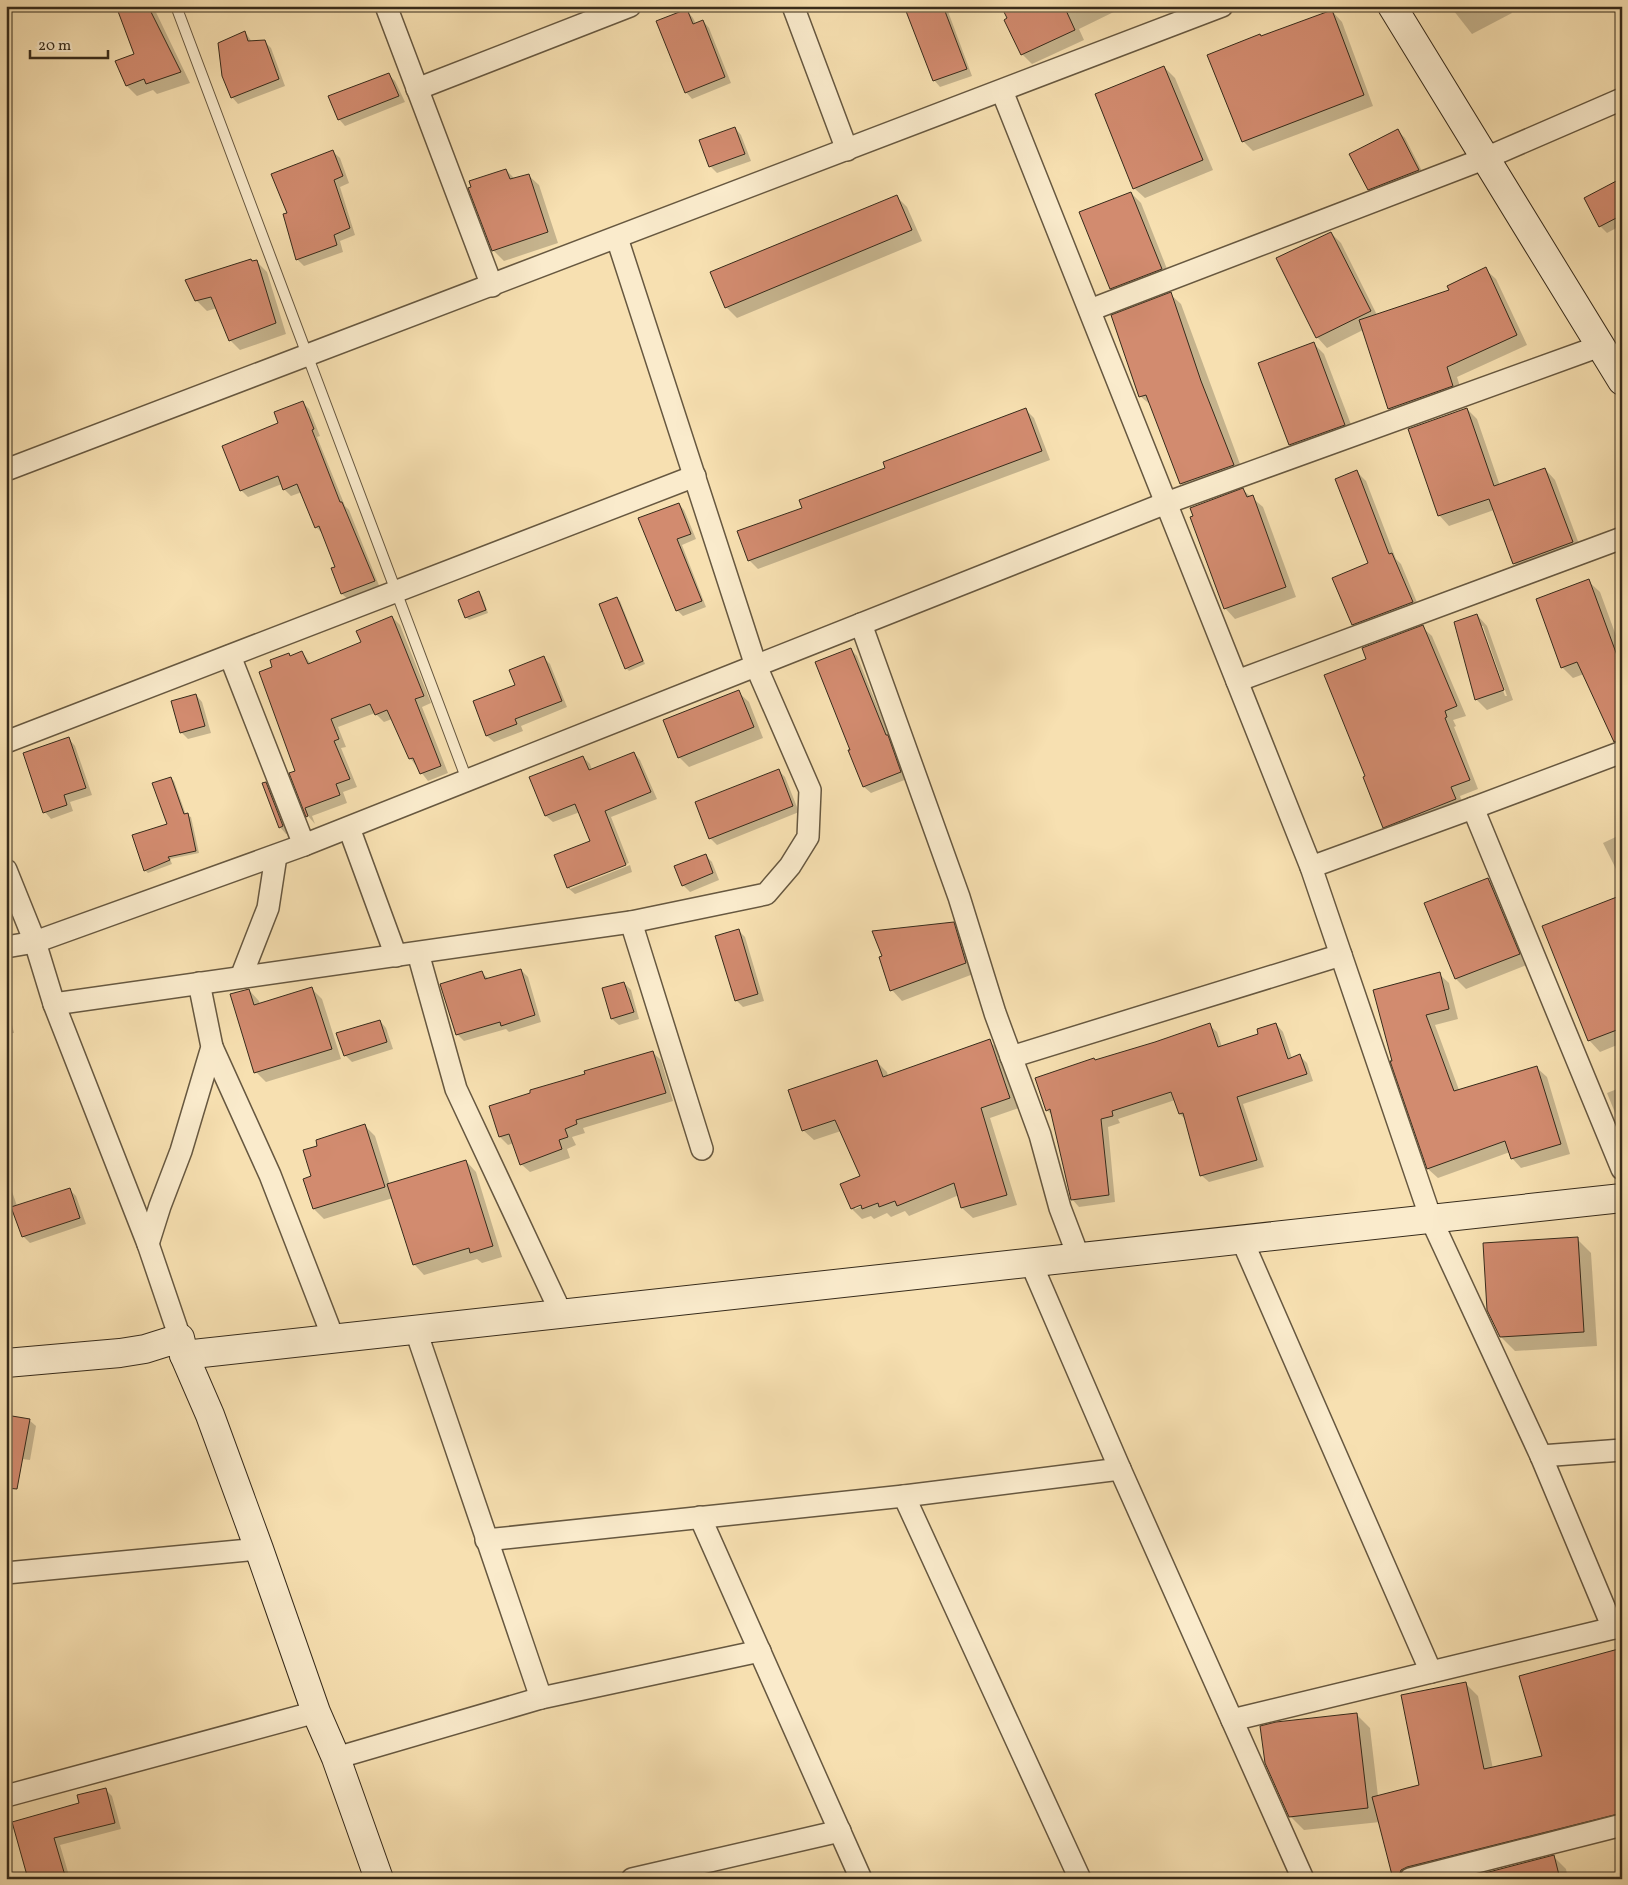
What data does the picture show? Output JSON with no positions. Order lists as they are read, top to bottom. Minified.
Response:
{"scale_bar":"20 m"}
